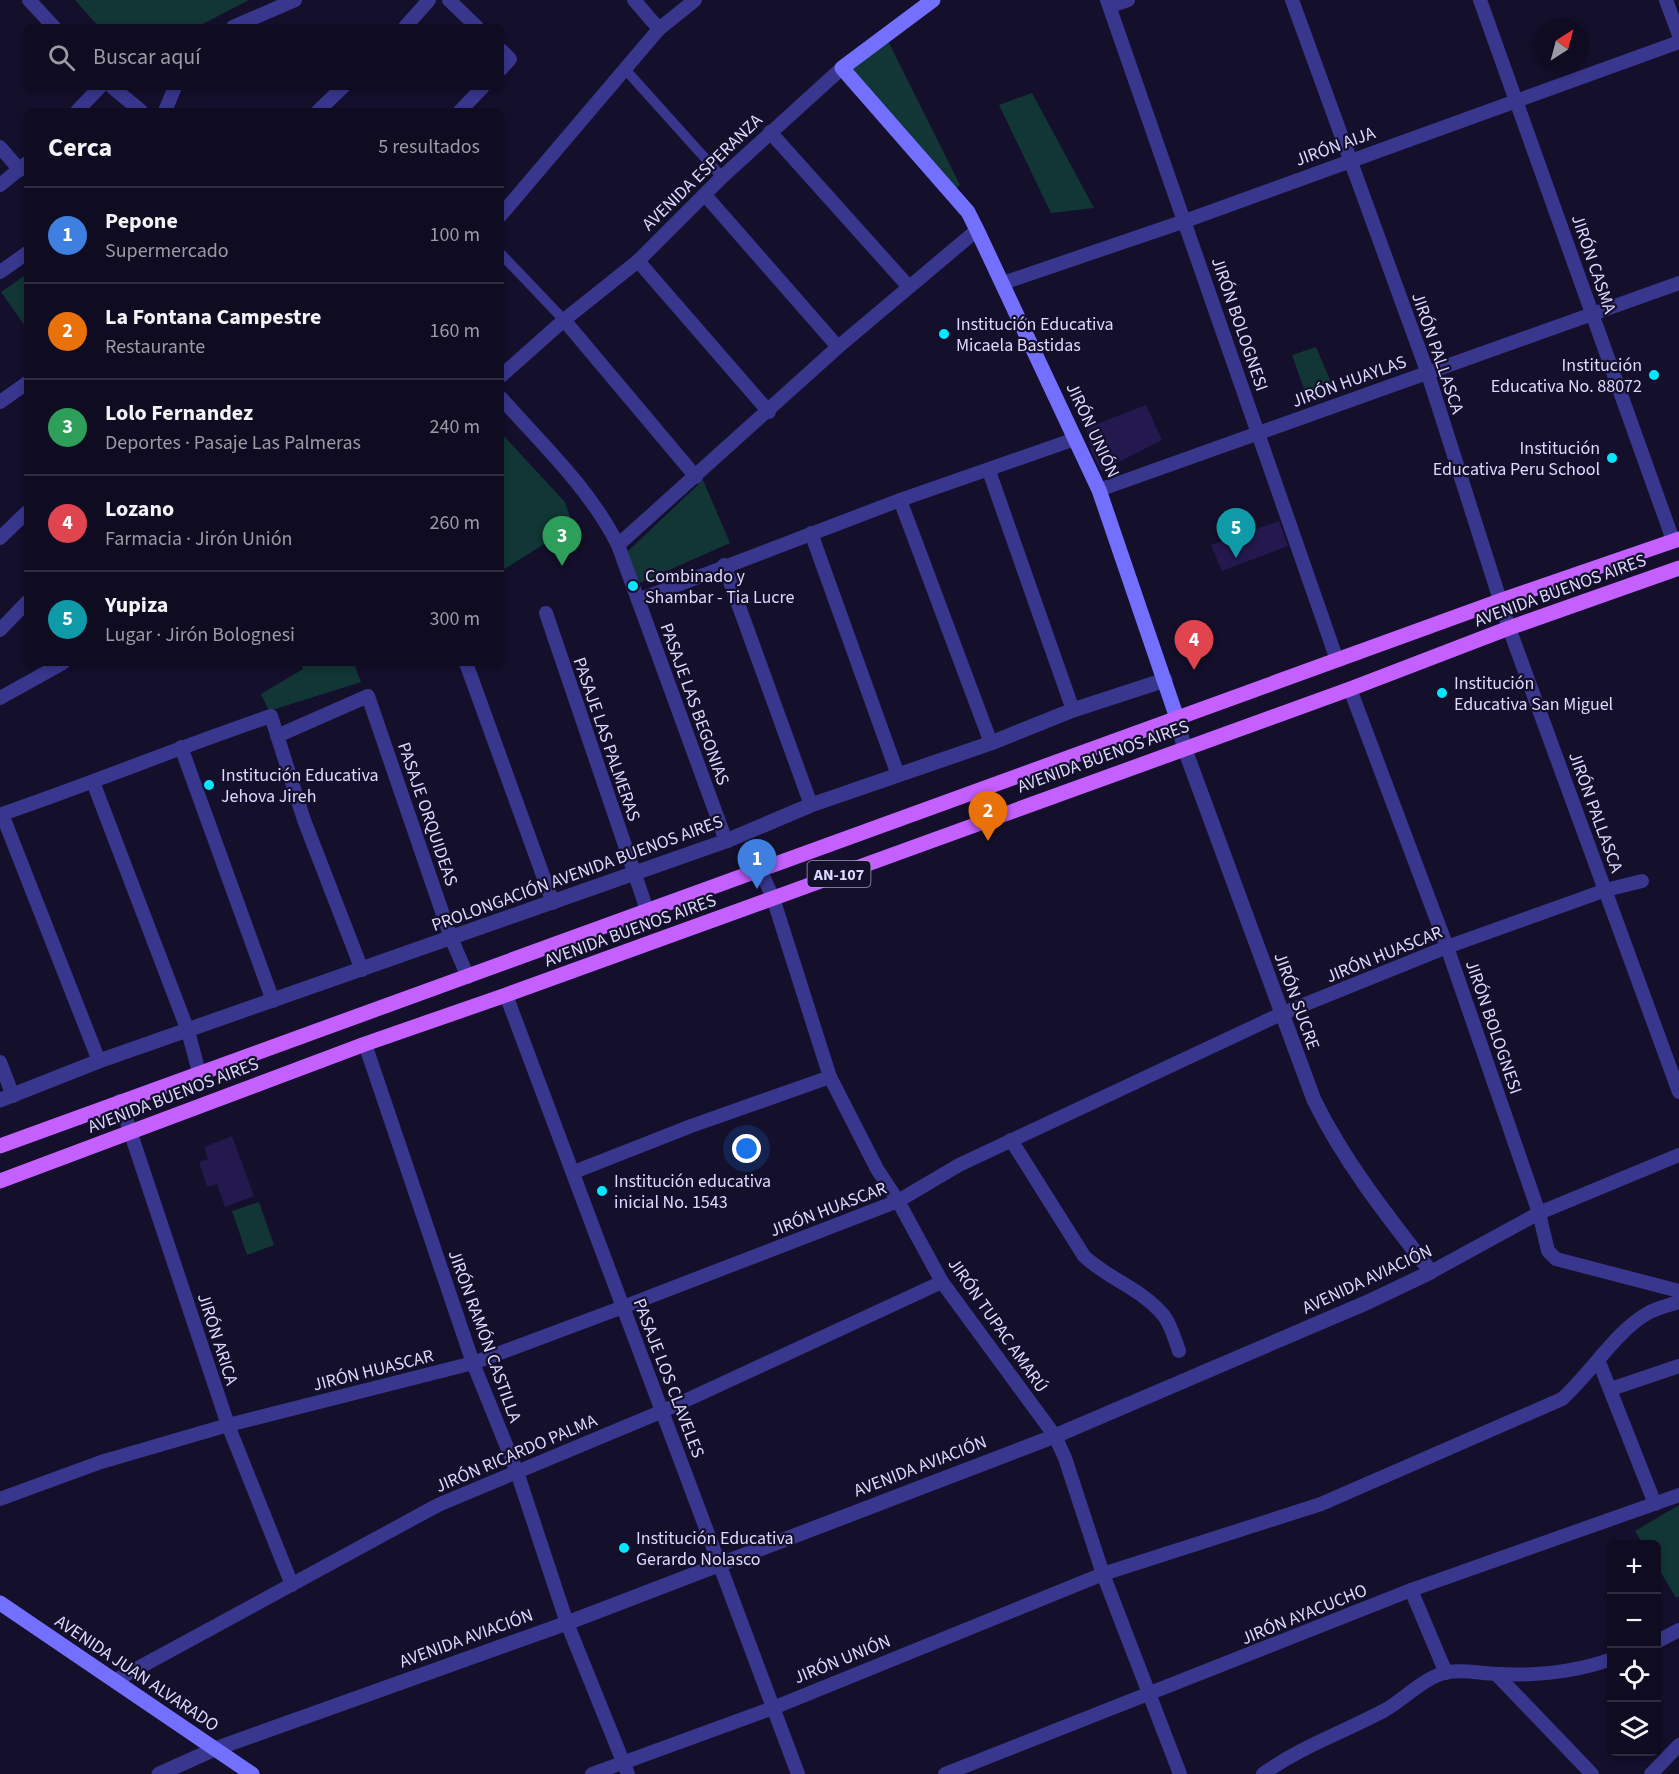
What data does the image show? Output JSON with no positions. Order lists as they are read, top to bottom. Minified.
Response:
{"streets":{"main road":["AVENIDA ESPERANZA","JIRÓN UNIÓN","AVENIDA BUENOS AIRES","AN-107","AVENIDA JUAN ALVARADO"],"street":["JIRÓN AIJA","JIRÓN CASMA","JIRÓN BOLOGNESI","JIRÓN PALLASCA","JIRÓN HUAYLAS","PASAJE LAS BEGONIAS","PASAJE LAS PALMERAS","PASAJE ORQUIDEAS","PROLONGACIÓN AVENIDA BUENOS AIRES","JIRÓN HUASCAR","JIRÓN SUCRE","AVENIDA AVIACIÓN","JIRÓN TUPAC AMARÚ","JIRÓN RAMÓN CASTILLA","JIRÓN ARICA","PASAJE LOS CLAVELES","JIRÓN RICARDO PALMA","JIRÓN AYACUCHO"]},"crossings":[["JIRÓN AIJA","JIRÓN CASMA"],["JIRÓN AIJA","JIRÓN BOLOGNESI"],["JIRÓN AIJA","JIRÓN PALLASCA"],["JIRÓN AIJA","JIRÓN UNIÓN"],["AVENIDA ESPERANZA","JIRÓN UNIÓN"],["JIRÓN CASMA","JIRÓN HUAYLAS"],["JIRÓN CASMA","AVENIDA BUENOS AIRES"],["JIRÓN BOLOGNESI","JIRÓN HUAYLAS"],["JIRÓN BOLOGNESI","AVENIDA BUENOS AIRES"],["JIRÓN BOLOGNESI","JIRÓN HUASCAR"],["JIRÓN BOLOGNESI","AVENIDA AVIACIÓN"],["JIRÓN PALLASCA","JIRÓN HUAYLAS"],["JIRÓN PALLASCA","AVENIDA BUENOS AIRES"],["JIRÓN PALLASCA","JIRÓN HUASCAR"],["JIRÓN HUAYLAS","JIRÓN UNIÓN"],["JIRÓN UNIÓN","AVENIDA BUENOS AIRES"],["JIRÓN UNIÓN","PROLONGACIÓN AVENIDA BUENOS AIRES"],["JIRÓN UNIÓN","JIRÓN SUCRE"],["JIRÓN UNIÓN","JIRÓN TUPAC AMARÚ"],["JIRÓN UNIÓN","JIRÓN RAMÓN CASTILLA"],["JIRÓN UNIÓN","PASAJE LOS CLAVELES"],["AVENIDA BUENOS AIRES","PASAJE LAS PALMERAS"],["AVENIDA BUENOS AIRES","PASAJE ORQUIDEAS"],["AVENIDA BUENOS AIRES","JIRÓN SUCRE"],["AVENIDA BUENOS AIRES","JIRÓN TUPAC AMARÚ"],["AVENIDA BUENOS AIRES","JIRÓN RAMÓN CASTILLA"],["AVENIDA BUENOS AIRES","JIRÓN ARICA"],["AVENIDA BUENOS AIRES","PASAJE LOS CLAVELES"],["PASAJE LAS BEGONIAS","PROLONGACIÓN AVENIDA BUENOS AIRES"],["PASAJE LAS PALMERAS","PROLONGACIÓN AVENIDA BUENOS AIRES"],["PASAJE ORQUIDEAS","PROLONGACIÓN AVENIDA BUENOS AIRES"],["JIRÓN HUASCAR","JIRÓN SUCRE"],["JIRÓN HUASCAR","JIRÓN TUPAC AMARÚ"],["JIRÓN HUASCAR","JIRÓN RAMÓN CASTILLA"],["JIRÓN HUASCAR","JIRÓN ARICA"],["JIRÓN HUASCAR","PASAJE LOS CLAVELES"],["JIRÓN SUCRE","AVENIDA AVIACIÓN"],["AVENIDA AVIACIÓN","JIRÓN TUPAC AMARÚ"],["AVENIDA AVIACIÓN","JIRÓN RAMÓN CASTILLA"],["AVENIDA AVIACIÓN","PASAJE LOS CLAVELES"],["AVENIDA AVIACIÓN","AVENIDA JUAN ALVARADO"],["JIRÓN TUPAC AMARÚ","JIRÓN RICARDO PALMA"],["JIRÓN TUPAC AMARÚ","JIRÓN AYACUCHO"],["JIRÓN RAMÓN CASTILLA","JIRÓN RICARDO PALMA"],["JIRÓN ARICA","JIRÓN RICARDO PALMA"],["PASAJE LOS CLAVELES","JIRÓN RICARDO PALMA"],["JIRÓN RICARDO PALMA","AVENIDA JUAN ALVARADO"]],"places":["Institución Educativa Micaela Bastidas","Institución Educativa No. 88072","Institución Educativa Peru School","Combinado y Shambar - Tia Lucre","Institución Educativa San Miguel","Institución Educativa Jehova Jireh","Institución educativa inicial No. 1543","Institución Educativa Gerardo Nolasco"],"north":"top right","page":{"search":"Buscar aquí","heading":["Cerca","5 resultados"],"list":[{"mark":"1","name":"Pepone","note":"Supermercado","value":"100 m"},{"mark":"2","name":"La Fontana Campestre","note":"Restaurante","value":"160 m"},{"mark":"3","name":"Lolo Fernandez","note":"Deportes · Pasaje Las Palmeras","value":"240 m"},{"mark":"4","name":"Lozano","note":"Farmacia · Jirón Unión","value":"260 m"},{"mark":"5","name":"Yupiza","note":"Lugar · Jirón Bolognesi","value":"300 m"}],"pins":["5","3","4","2","1"],"map_buttons":["+","−"]}}
